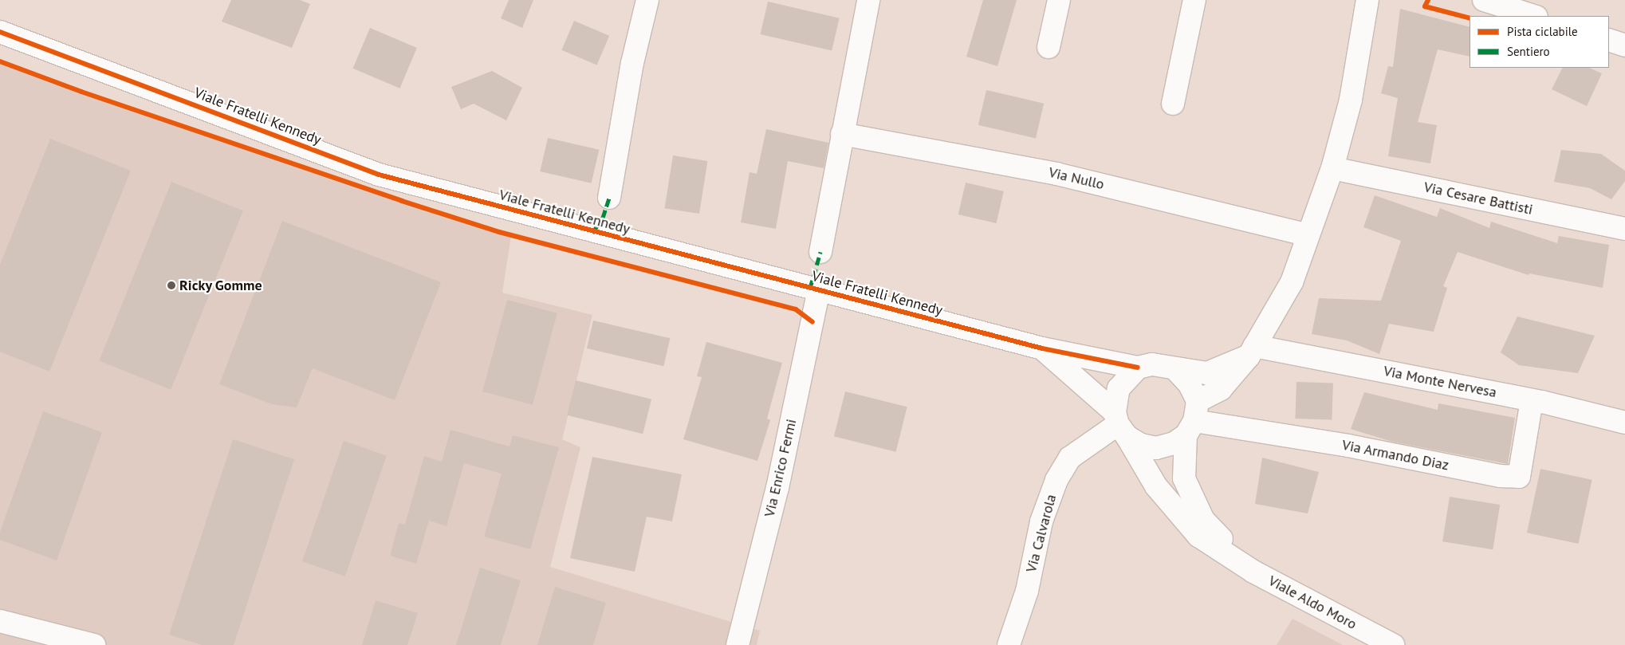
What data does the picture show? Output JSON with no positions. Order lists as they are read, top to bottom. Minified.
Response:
{"streets":{"street":["Viale Fratelli Kennedy","Via Nullo","Via Cesare Battisti","Via Monte Nervesa","Via Armando Diaz","Via Enrico Fermi","Via Calvarola","Viale Aldo Moro"]},"crossings":[["Viale Fratelli Kennedy","Via Armando Diaz"],["Viale Fratelli Kennedy","Via Enrico Fermi"],["Viale Fratelli Kennedy","Via Calvarola"],["Viale Fratelli Kennedy","Viale Aldo Moro"],["Via Monte Nervesa","Via Armando Diaz"],["Via Armando Diaz","Via Calvarola"],["Via Armando Diaz","Viale Aldo Moro"],["Via Calvarola","Viale Aldo Moro"]],"places":["Ricky Gomme"],"legend":["Pista ciclabile","Sentiero"]}
